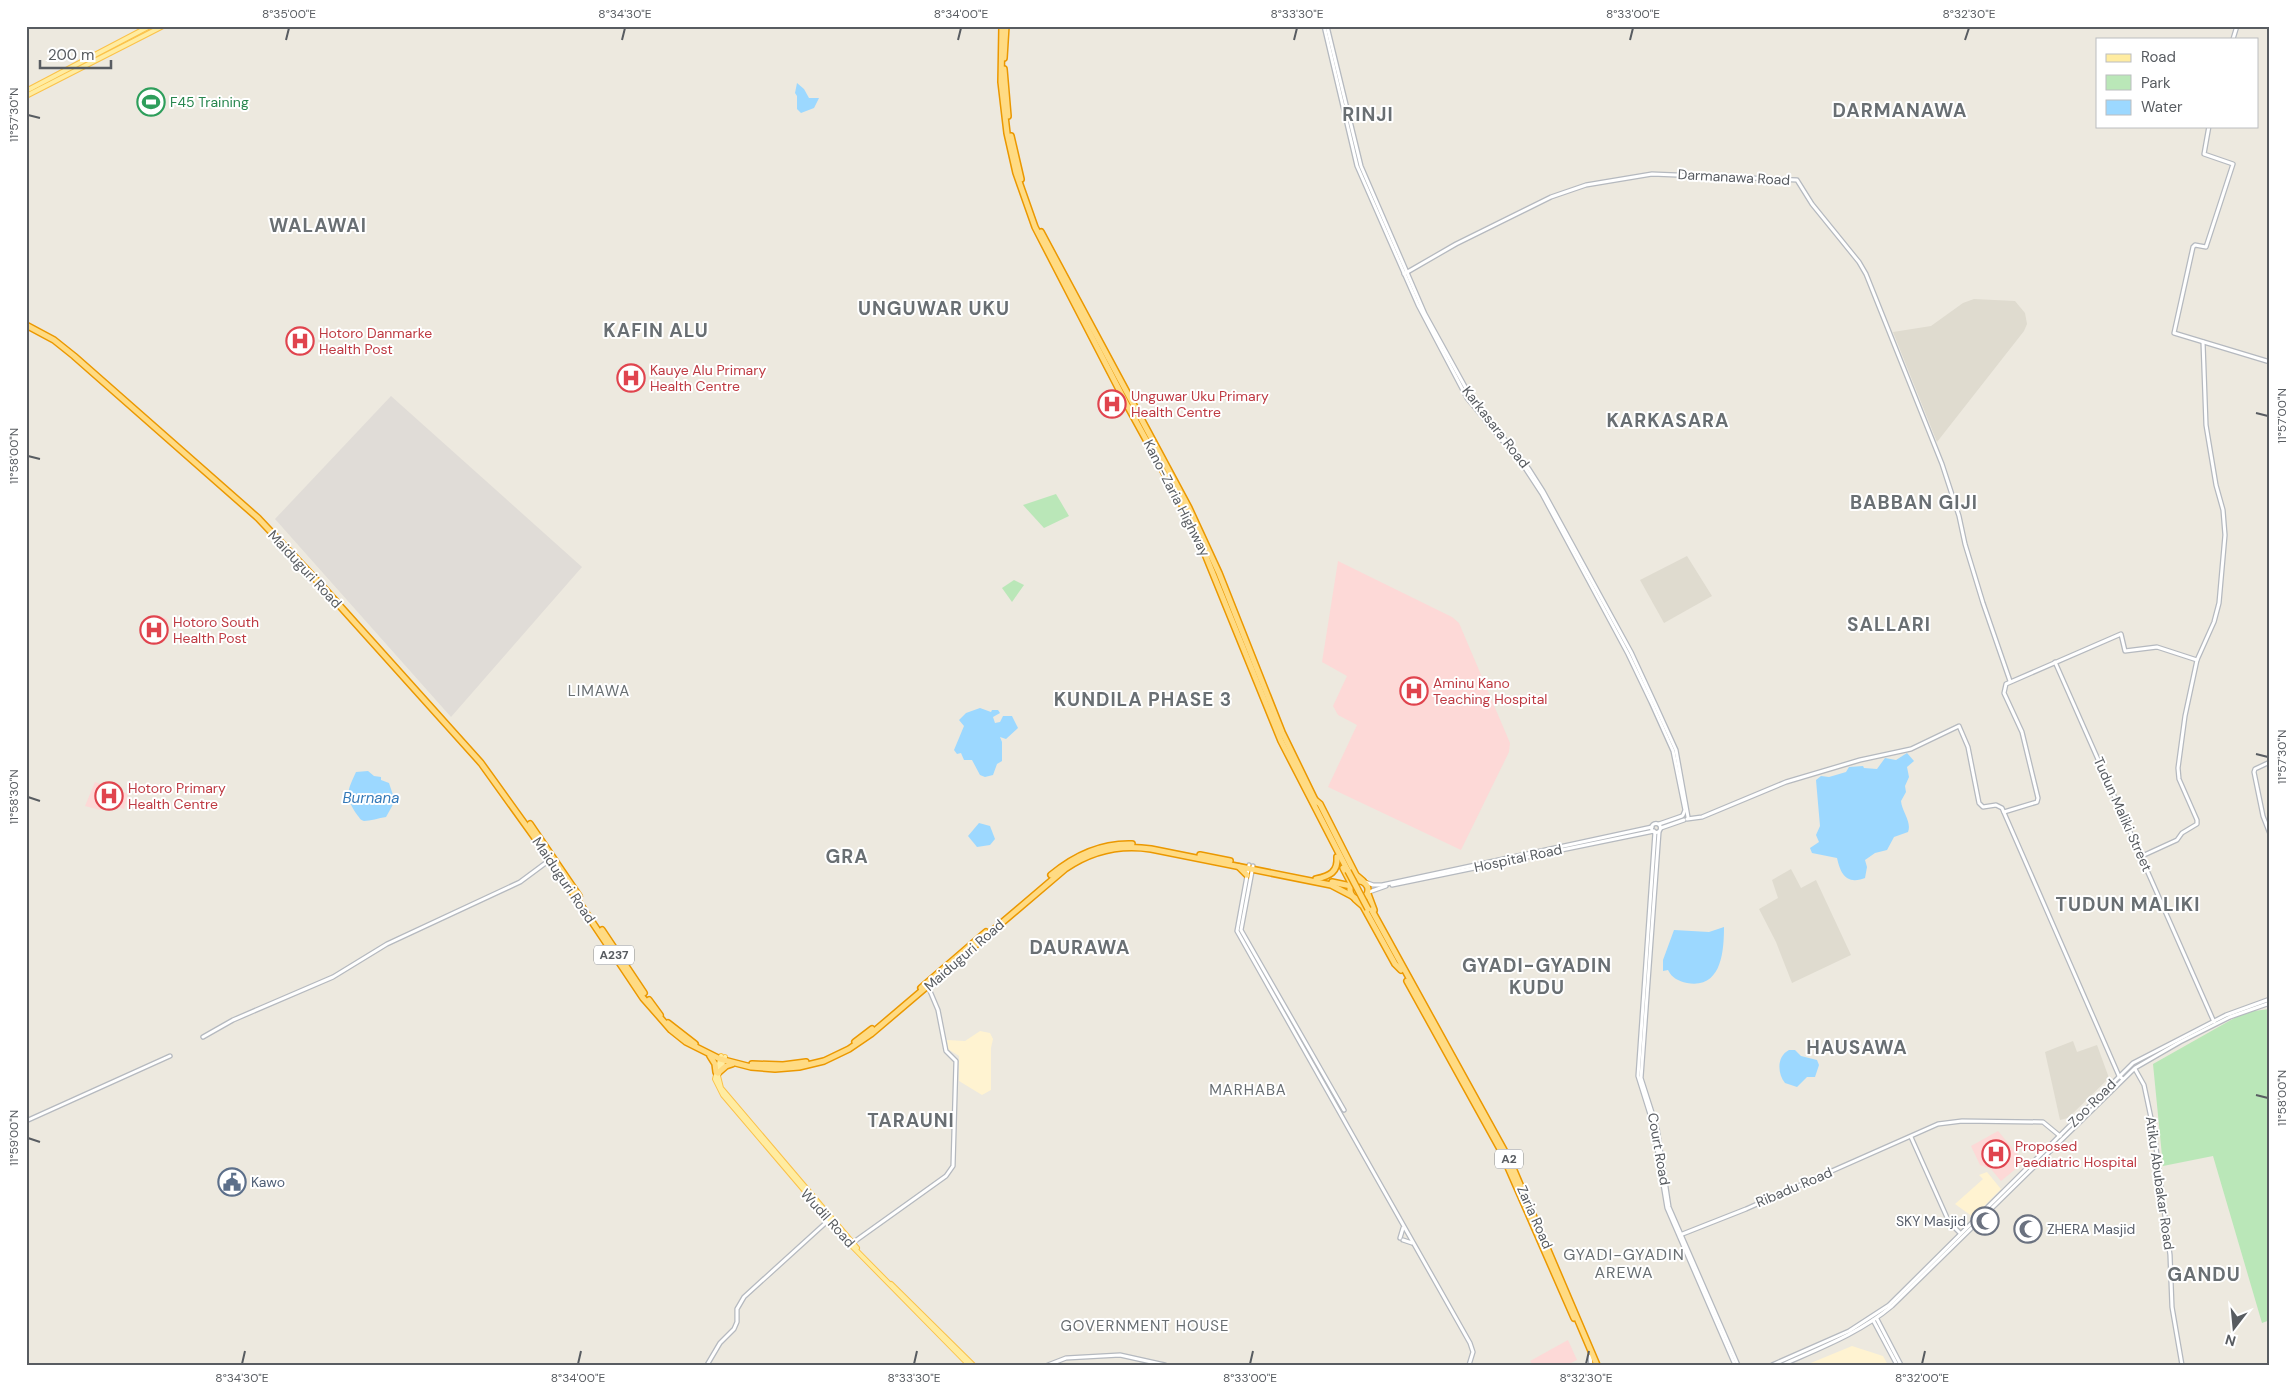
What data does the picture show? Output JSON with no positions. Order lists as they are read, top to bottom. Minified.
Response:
{"streets":{"highway":["Kano-Zaria Highway","Maiduguri Road","A237","A2","Zaria Road"],"main road":["Wudil Road"],"street":["Darmanawa Road","Karkasara Road","Tudun Maliki Street","Hospital Road","Zoo Road","Court Road","Atiku Abubakar Road","Ribadu Road"]},"crossings":[["Darmanawa Road","Karkasara Road"],["Karkasara Road","Hospital Road"],["Kano-Zaria Highway","Maiduguri Road"],["Kano-Zaria Highway","A2"],["Kano-Zaria Highway","Zaria Road"],["Maiduguri Road","Zaria Road"],["Tudun Maliki Street","Zoo Road"],["Hospital Road","Court Road"],["Zoo Road","Atiku Abubakar Road"],["Zoo Road","Ribadu Road"],["Court Road","Ribadu Road"],["A2","Zaria Road"]],"districts":["DARMANAWA","RINJI","WALAWAI","UNGUWAR UKU","KAFIN ALU","KARKASARA","BABBAN GIJI","SALLARI","LIMAWA","KUNDILA PHASE 3","GRA","TUDUN MALIKI","DAURAWA","GYADI-GYADIN KUDU","HAUSAWA","MARHABA","TARAUNI","GYADI-GYADIN AREWA","GANDU","GOVERNMENT HOUSE"],"water":["Burnana"],"places":{"sports":["F45 Training"],"hospital":["Hotoro Danmarke Health Post","Kauye Alu Primary Health Centre","Unguwar Uku Primary Health Centre","Hotoro South Health Post","Aminu Kano Teaching Hospital","Hotoro Primary Health Centre","Proposed Paediatric Hospital"],"public building":["Kawo"],"mosque":["SKY Masjid","ZHERA Masjid"]},"legend":["Road","Park","Water"],"scale_bar":"200 m","north":"bottom","coordinates":["8°35'00\"E","8°34'30\"E","8°34'00\"E","8°33'30\"E","8°33'00\"E","8°32'30\"E","11°57'30\"N","11°57'00\"N","11°58'00\"N","11°58'30\"N","11°59'00\"N","8°32'00\"E"]}
